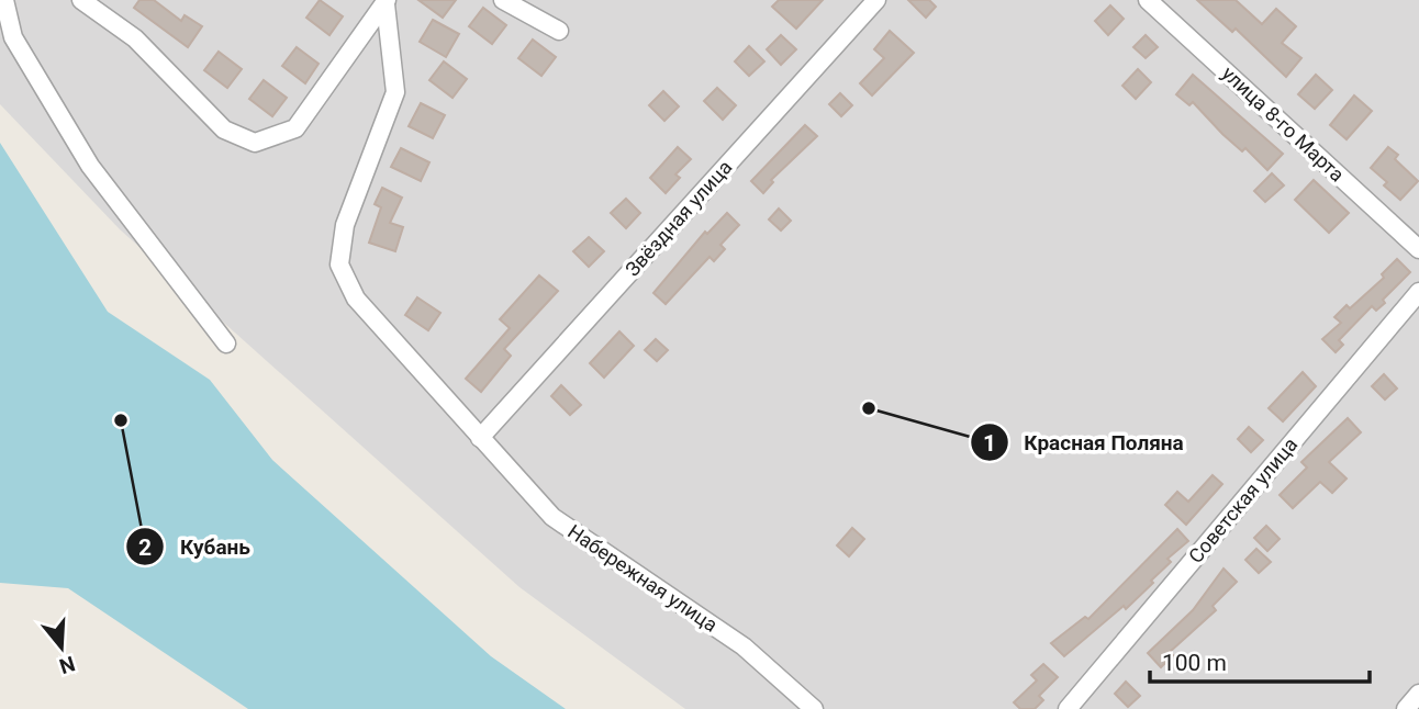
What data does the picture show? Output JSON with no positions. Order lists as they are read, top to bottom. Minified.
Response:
{"streets":{"street":["улица 8-го Марта","Звёздная улица","Советская улица","Набережная улица"]},"crossings":[["Звёздная улица","Набережная улица"]],"places":["Красная Поляна","Кубань"],"scale_bar":"100 m","north":"bottom"}
